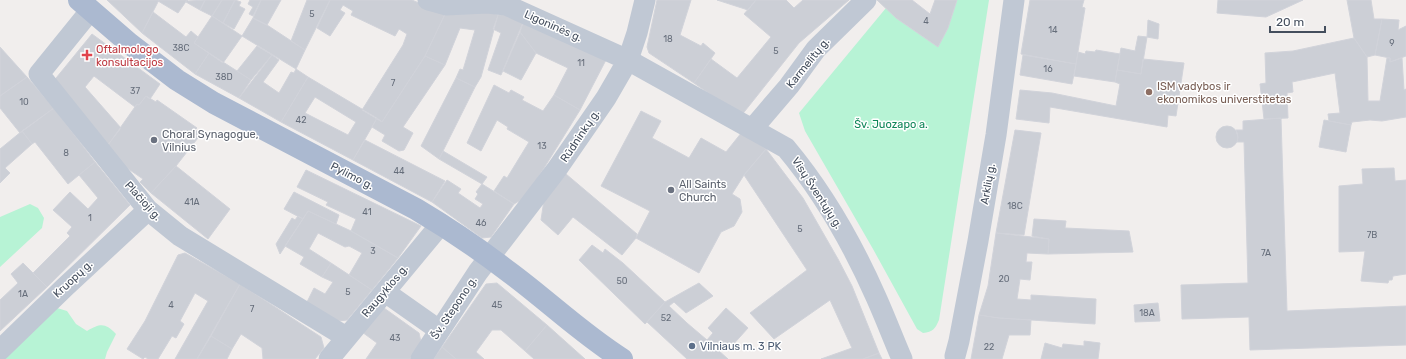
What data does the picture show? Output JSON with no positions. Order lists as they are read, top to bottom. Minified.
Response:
{"streets":{"main road":["Pylimo g."],"street":["Ligoninės g.","Karmelitų g.","Rūdninkų g.","Arklių g.","Visų Šventųjų g.","Plačioji g.","Kruopų g.","Raugyklos g.","Šv. Stepono g."]},"crossings":[["Ligoninės g.","Rūdninkų g."],["Ligoninės g.","Visų Šventųjų g."],["Karmelitų g.","Visų Šventųjų g."],["Rūdninkų g.","Pylimo g."],["Rūdninkų g.","Visų Šventųjų g."],["Rūdninkų g.","Šv. Stepono g."],["Pylimo g.","Plačioji g."],["Pylimo g.","Raugyklos g."],["Pylimo g.","Šv. Stepono g."],["Plačioji g.","Kruopų g."],["Plačioji g.","Raugyklos g."]],"parks":["Šv. Juozapo a."],"places":{"health":["Oftalmologo konsultacijos"],"other":["ISM vadybos ir ekonomikos universtitetas","Choral Synagogue, Vilnius","All Saints Church","Vilniaus m. 3 PK"]},"house_numbers":["5","4","14","18","9","38C","5","11","16","38D","7","37","10","42","13","8","44","41A","18C","41","1","46","5","7B","3","7A","20","50","5","1A","4","45","7","18A","52","43","22"],"scale_bar":"20 m"}
